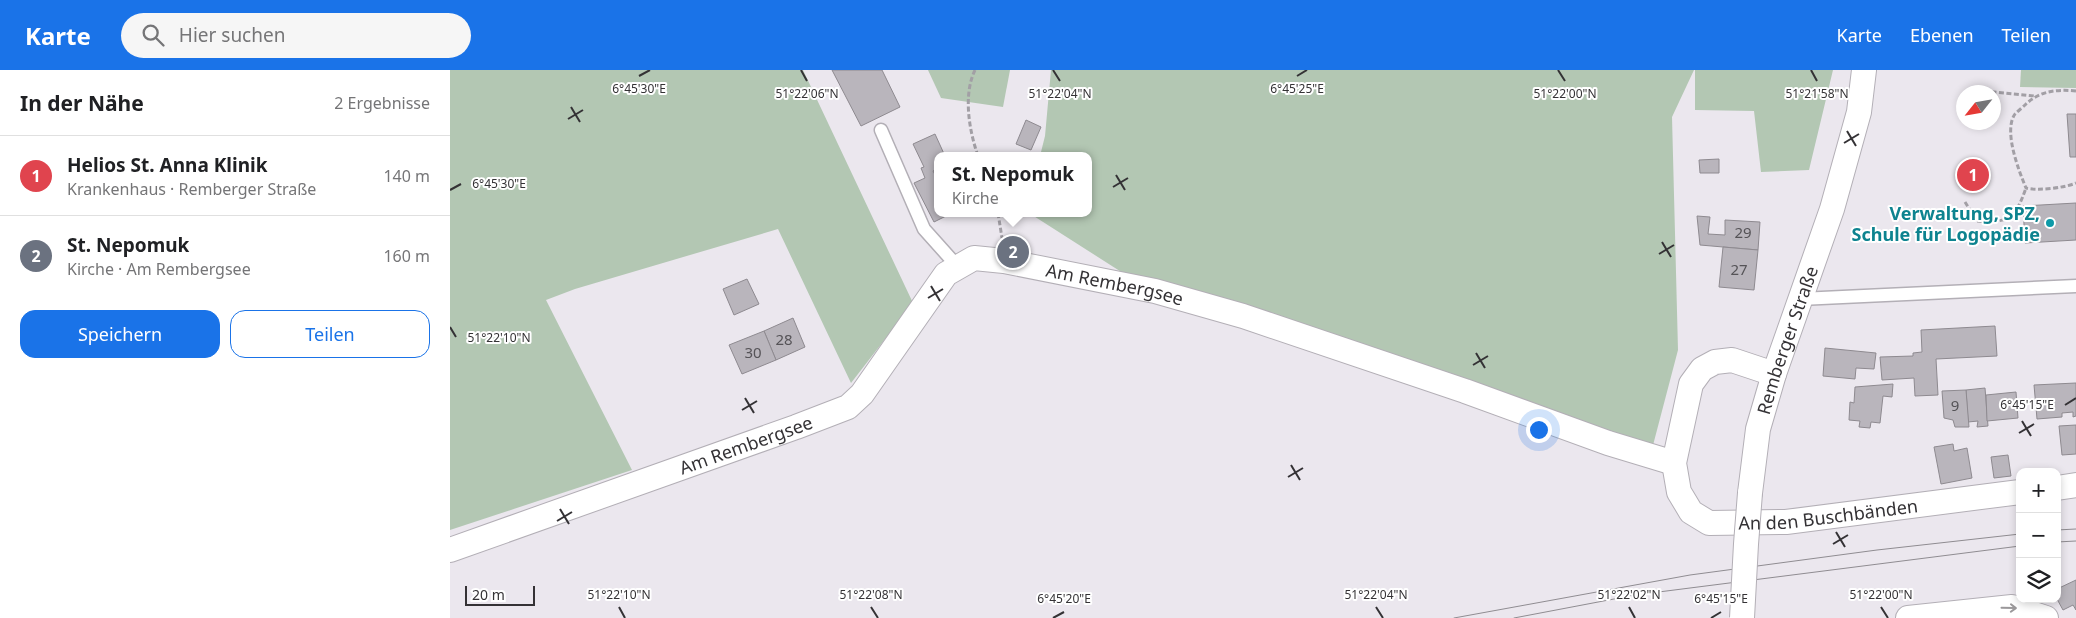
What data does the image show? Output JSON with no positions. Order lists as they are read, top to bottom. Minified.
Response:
{"streets":{"street":["Am Rembergsee","Remberger Straße","An den Buschbänden"]},"crossings":[["Am Rembergsee","An den Buschbänden"]],"places":["Verwaltung, SPZ, Schule für Logopädie"],"house_numbers":["29","27","28","30","9"],"scale_bar":"20 m","north":"bottom left","page":{"header":"Karte","search":"Hier suchen","nav":["Karte","Ebenen","Teilen"],"heading":["In der Nähe","2 Ergebnisse"],"list":[{"mark":"1","name":"Helios St. Anna Klinik","note":"Krankenhaus · Remberger Straße","value":"140 m"},{"mark":"2","name":"St. Nepomuk","note":"Kirche · Am Rembergsee","value":"160 m"}],"popup":["St. Nepomuk","Kirche"],"pins":["1","2"],"buttons":["Speichern","Teilen"],"map_buttons":["+","−"],"scale":"20 m"},"coordinates":["6°45'30\"E","6°45'25\"E","51°22'06\"N","51°22'04\"N","51°22'00\"N","51°21'58\"N","51°22'10\"N","6°45'15\"E","51°22'08\"N","51°22'02\"N","6°45'20\"E"]}
